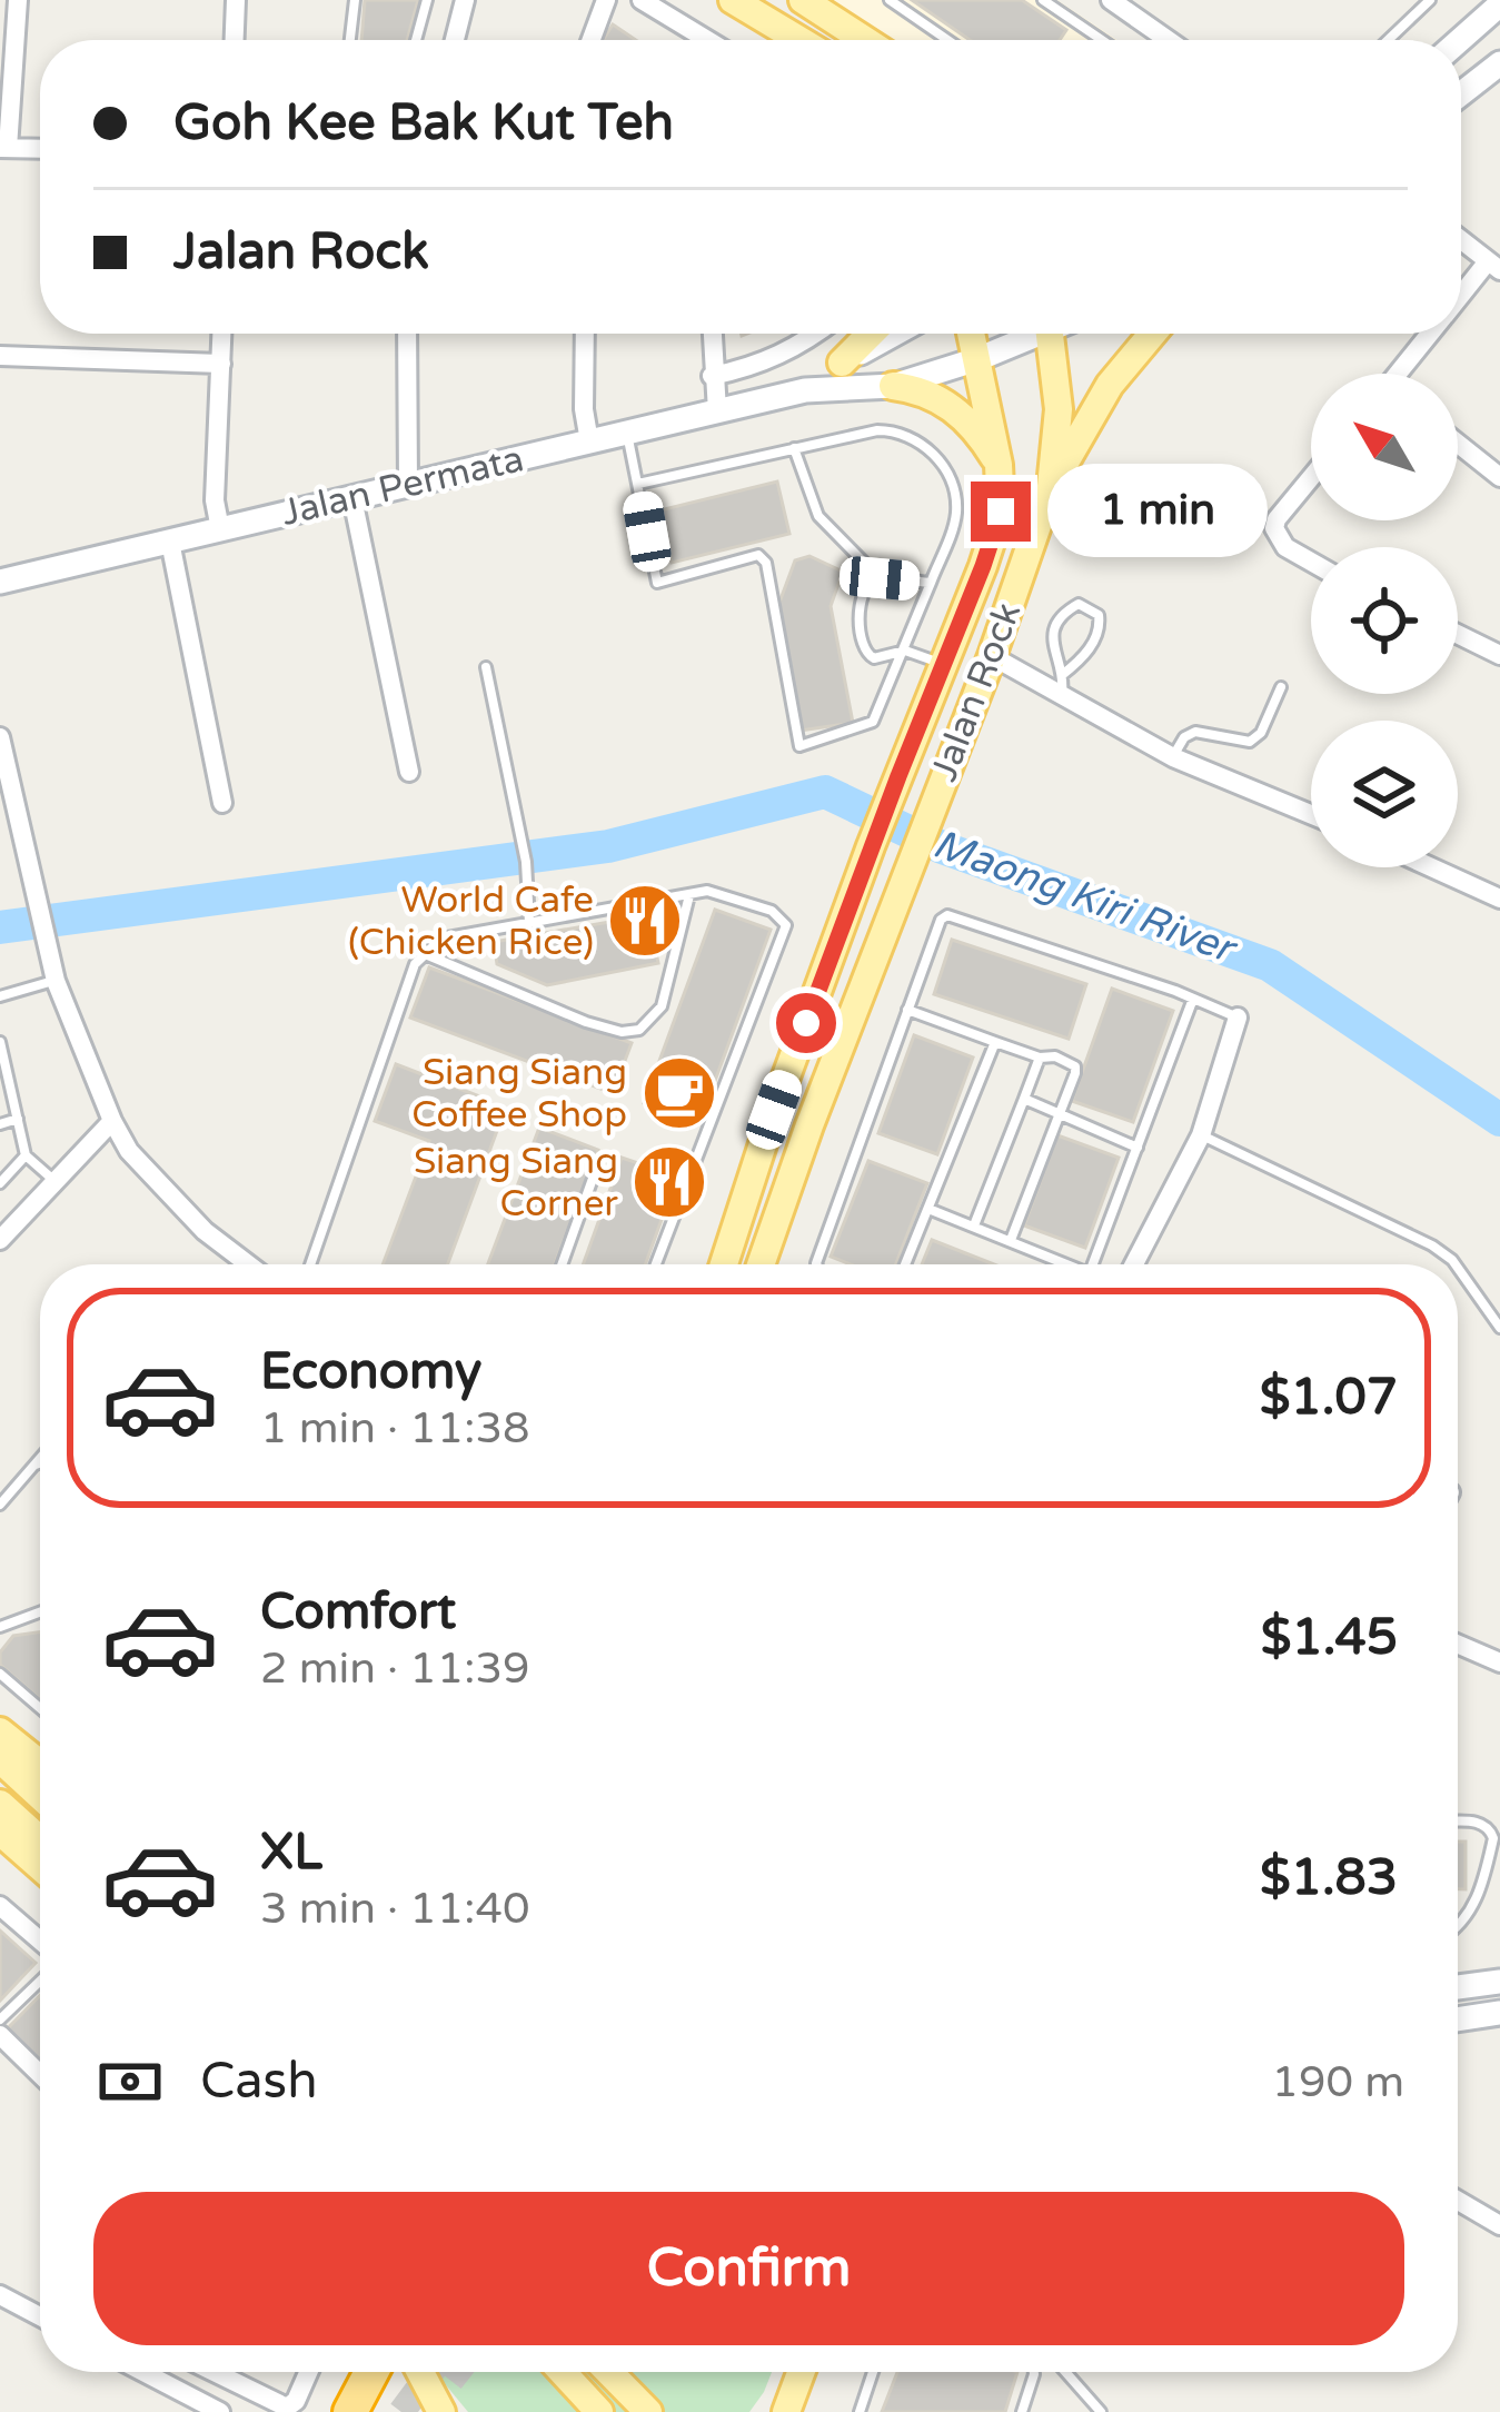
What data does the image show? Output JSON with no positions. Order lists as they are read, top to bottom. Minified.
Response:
{"streets":{"main road":["Jalan Rock"],"street":["Jalan Permata"]},"water":["Maong Kiri River"],"places":{"restaurant":["World Cafe (Chicken Rice)","Siang Siang Corner"],"cafe":["Siang Siang Coffee Shop"]},"north":"top left","page":{"banner":["Goh Kee Bak Kut Teh","Jalan Rock"],"bubble":"1 min","list":[{"name":"Economy","note":"1 min · 11:38","value":"$1.07"},{"name":"Comfort","note":"2 min · 11:39","value":"$1.45"},{"name":"XL","note":"3 min · 11:40","value":"$1.83"}],"pay":["Cash","190 m"],"buttons":"Confirm"}}
